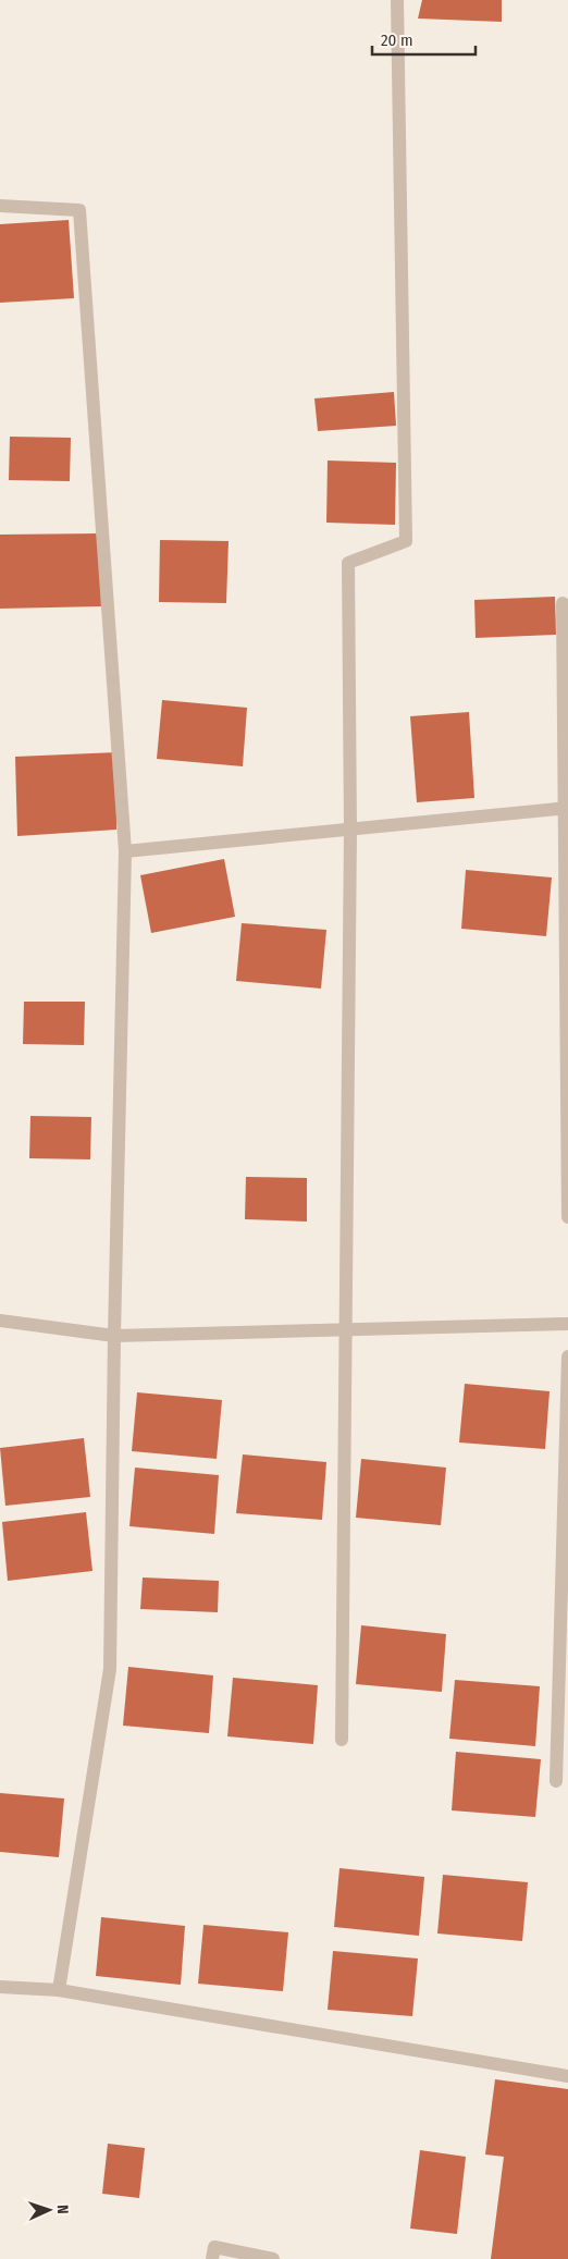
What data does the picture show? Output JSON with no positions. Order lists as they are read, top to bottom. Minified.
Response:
{"scale_bar":"20 m","north":"right"}
